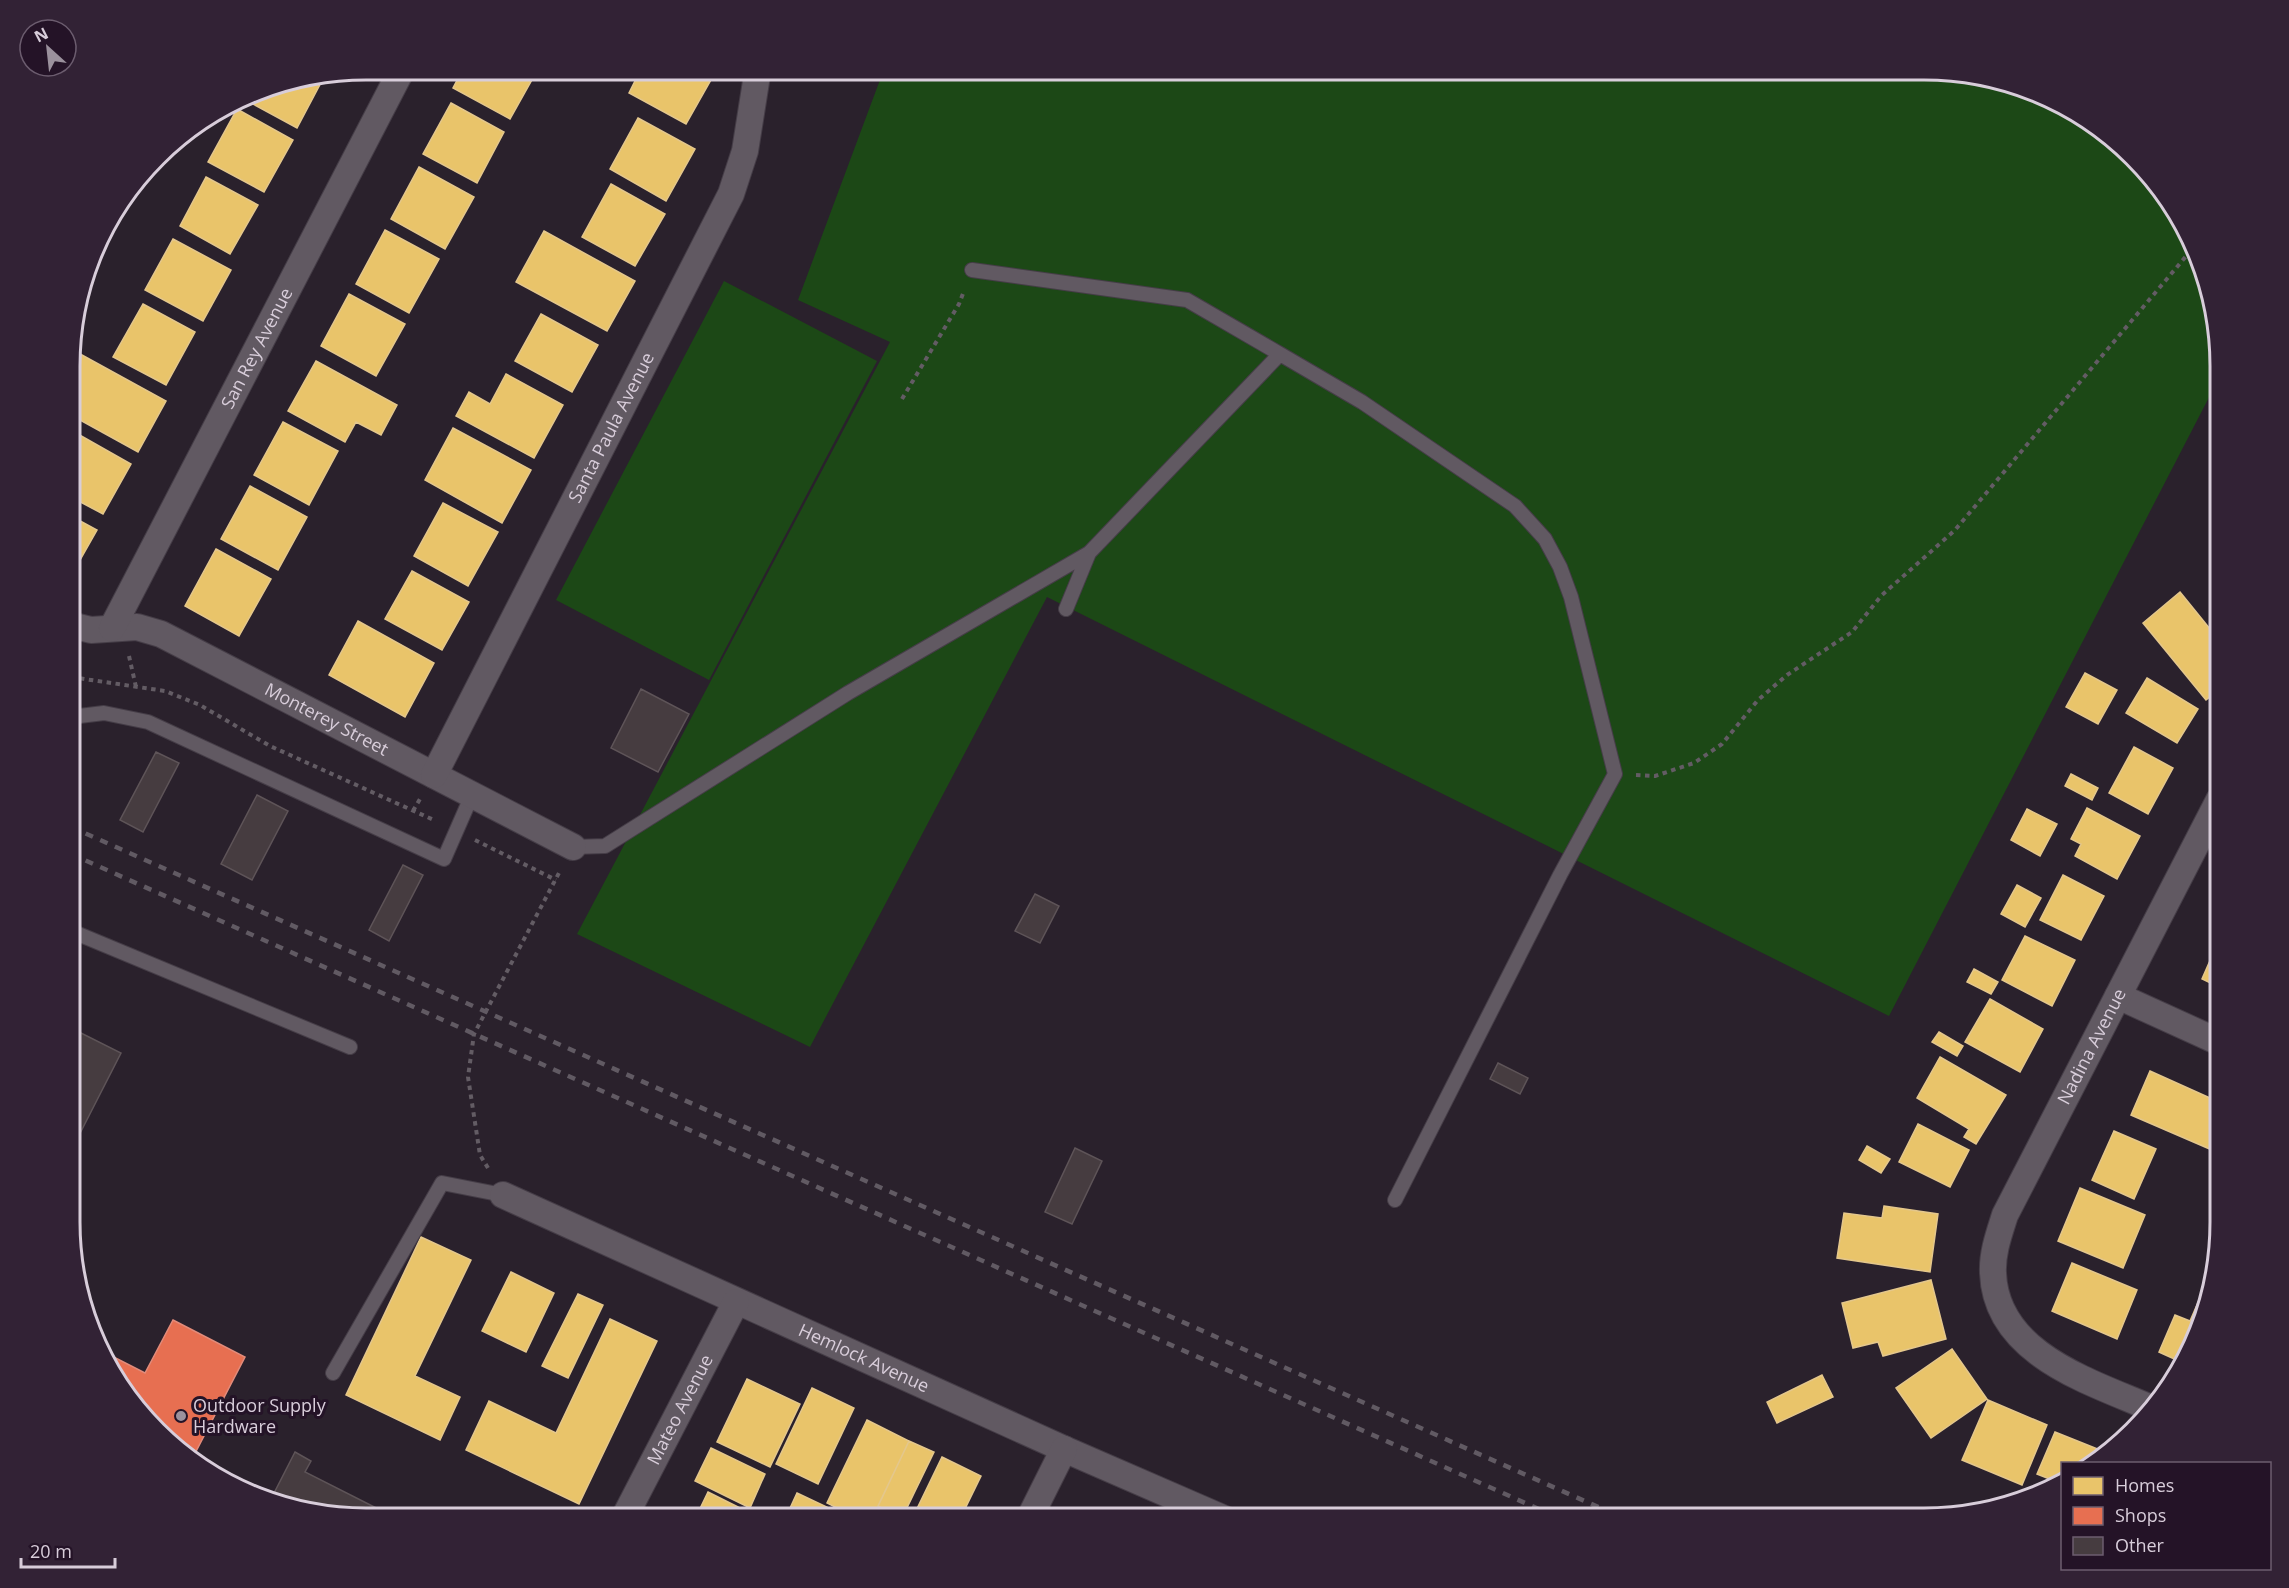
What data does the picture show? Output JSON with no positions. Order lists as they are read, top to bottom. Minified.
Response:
{"streets":{"street":["San Rey Avenue","Santa Paula Avenue","Monterey Street","Nadina Avenue","Hemlock Avenue","Mateo Avenue"]},"crossings":[["San Rey Avenue","Monterey Street"],["Santa Paula Avenue","Monterey Street"],["Hemlock Avenue","Mateo Avenue"]],"places":["Outdoor Supply Hardware"],"legend":["Homes","Shops","Other"],"scale_bar":"20 m","north":"top left"}
